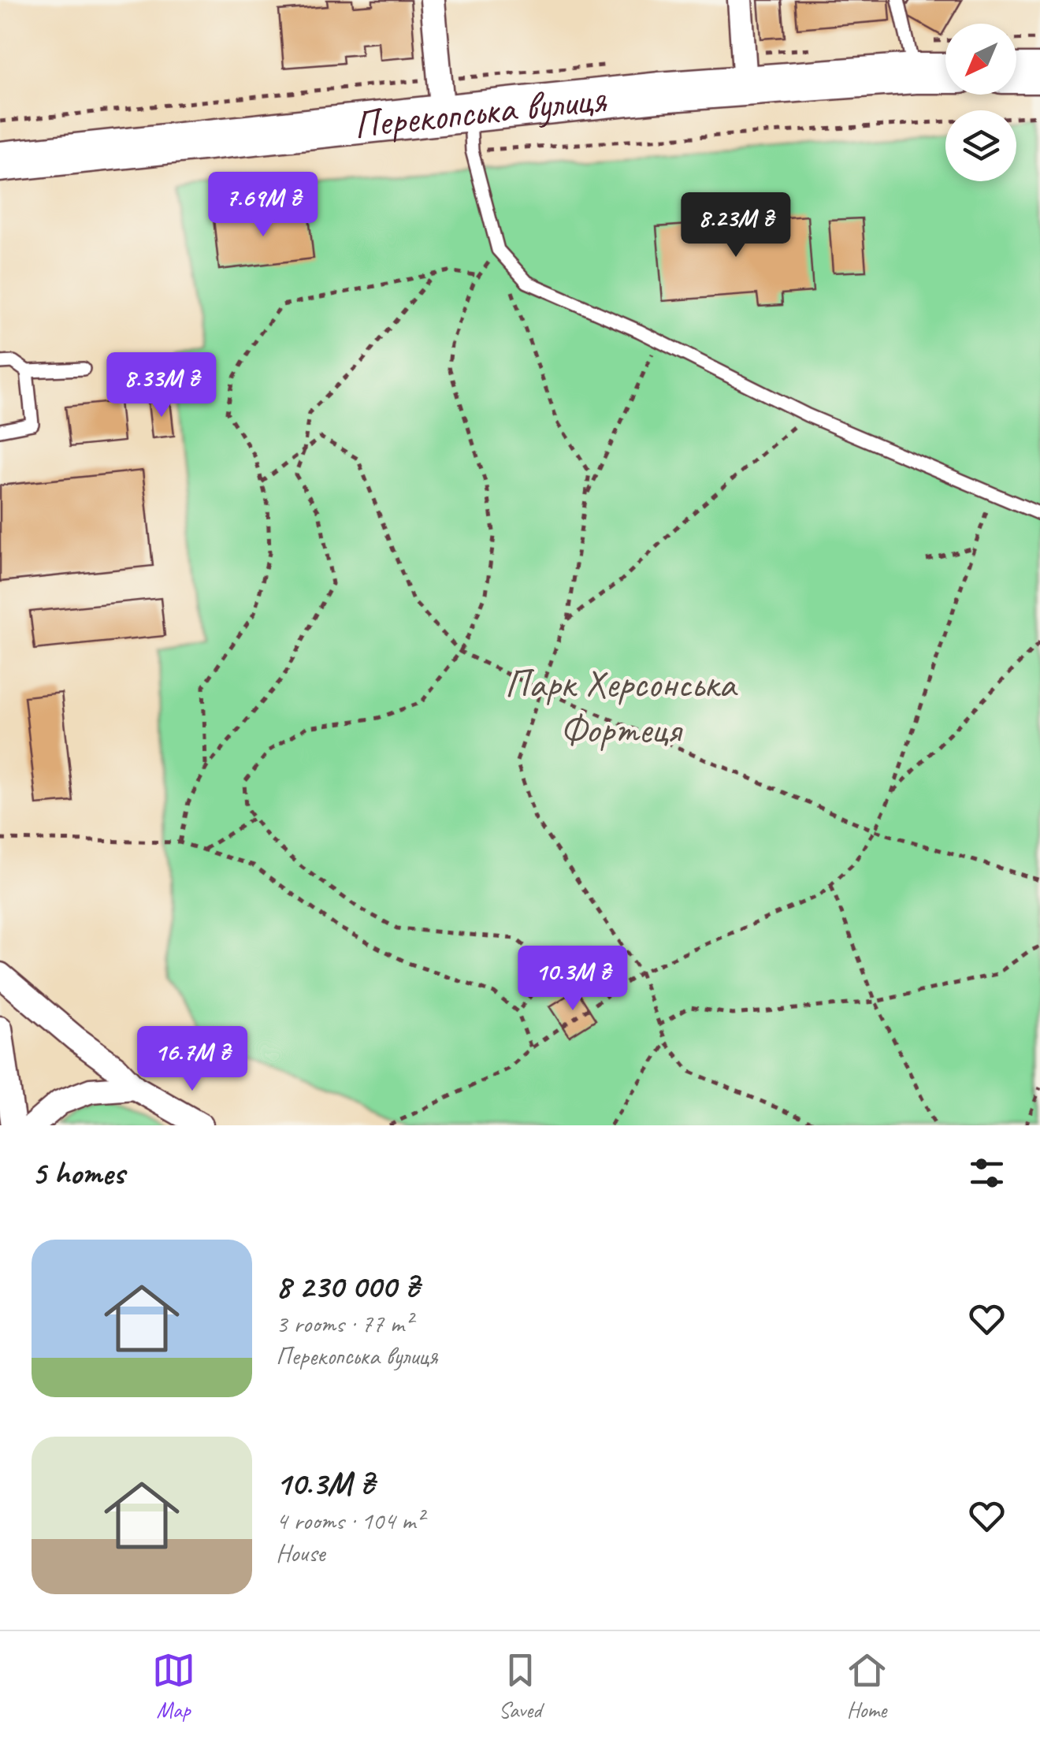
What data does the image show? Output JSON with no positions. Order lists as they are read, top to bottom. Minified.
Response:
{"streets":{"main road":["Перекопська вулиця"]},"parks":["Парк Херсонська Фортеця"],"north":"bottom left","page":{"price":["7.69M ₴","8.23M ₴","8.33M ₴","10.3M ₴","16.7M ₴"],"heading":"5 homes","list":[{"name":"8 230 000 ₴","note":"3 rooms · 77 m² · Перекопська вулиця"},{"name":"10.3M ₴","note":"4 rooms · 104 m² · House"}],"tabs":["Map","Saved","Home"]}}
